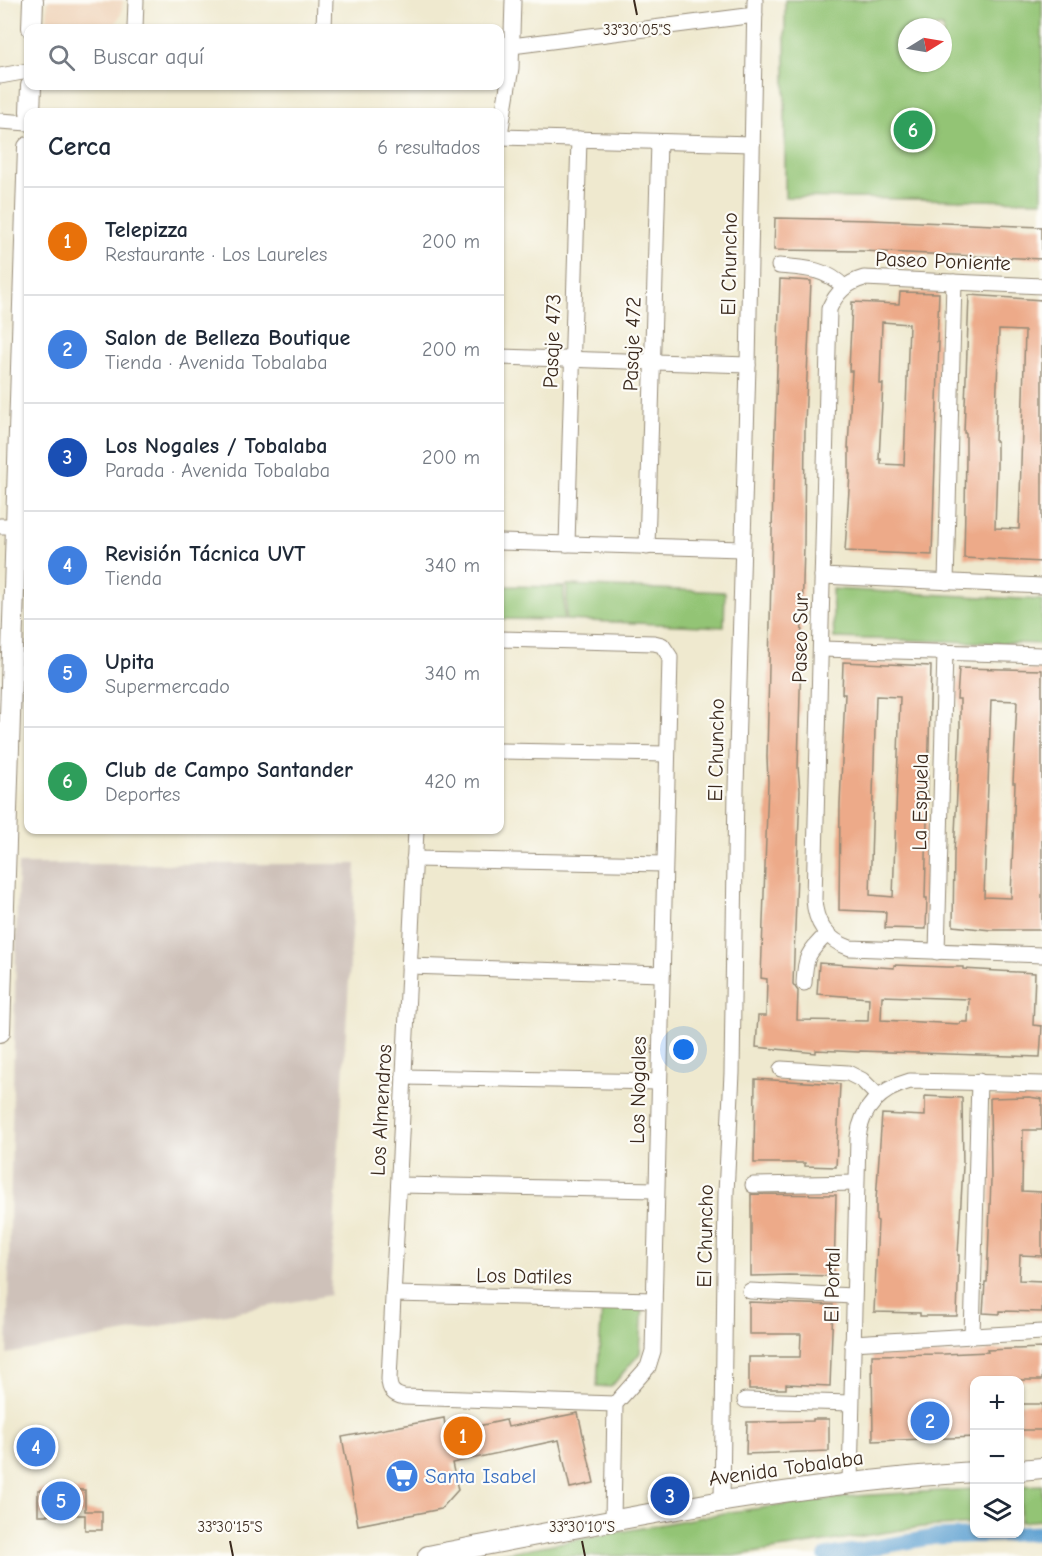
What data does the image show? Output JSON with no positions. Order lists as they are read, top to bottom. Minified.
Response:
{"streets":{"main road":["Avenida Tobalaba"],"street":["Paseo Poniente","El Chuncho","Pasaje 473","Pasaje 472","Paseo Sur","La Espuela","Los Nogales","Los Almendros","Los Datiles","El Portal"]},"crossings":[["Paseo Poniente","Paseo Sur"],["El Chuncho","Avenida Tobalaba"],["Los Nogales","Los Almendros"],["Los Nogales","Los Datiles"],["Los Almendros","Los Datiles"],["El Portal","Avenida Tobalaba"]],"places":{"supermarket":["Santa Isabel"]},"north":"right","page":{"search":"Buscar aquí","pins":["6","2","1","4","3","5"],"heading":["Cerca","6 resultados"],"list":[{"mark":"1","name":"Telepizza","note":"Restaurante · Los Laureles","value":"200 m"},{"mark":"2","name":"Salon de Belleza Boutique","note":"Tienda · Avenida Tobalaba","value":"200 m"},{"mark":"3","name":"Los Nogales / Tobalaba","note":"Parada · Avenida Tobalaba","value":"200 m"},{"mark":"4","name":"Revisión Tácnica UVT","note":"Tienda","value":"340 m"},{"mark":"5","name":"Upita","note":"Supermercado","value":"340 m"},{"mark":"6","name":"Club de Campo Santander","note":"Deportes","value":"420 m"}],"map_buttons":["+","−"]},"coordinates":["33°30'05\"S","33°30'15\"S","33°30'10\"S"]}
